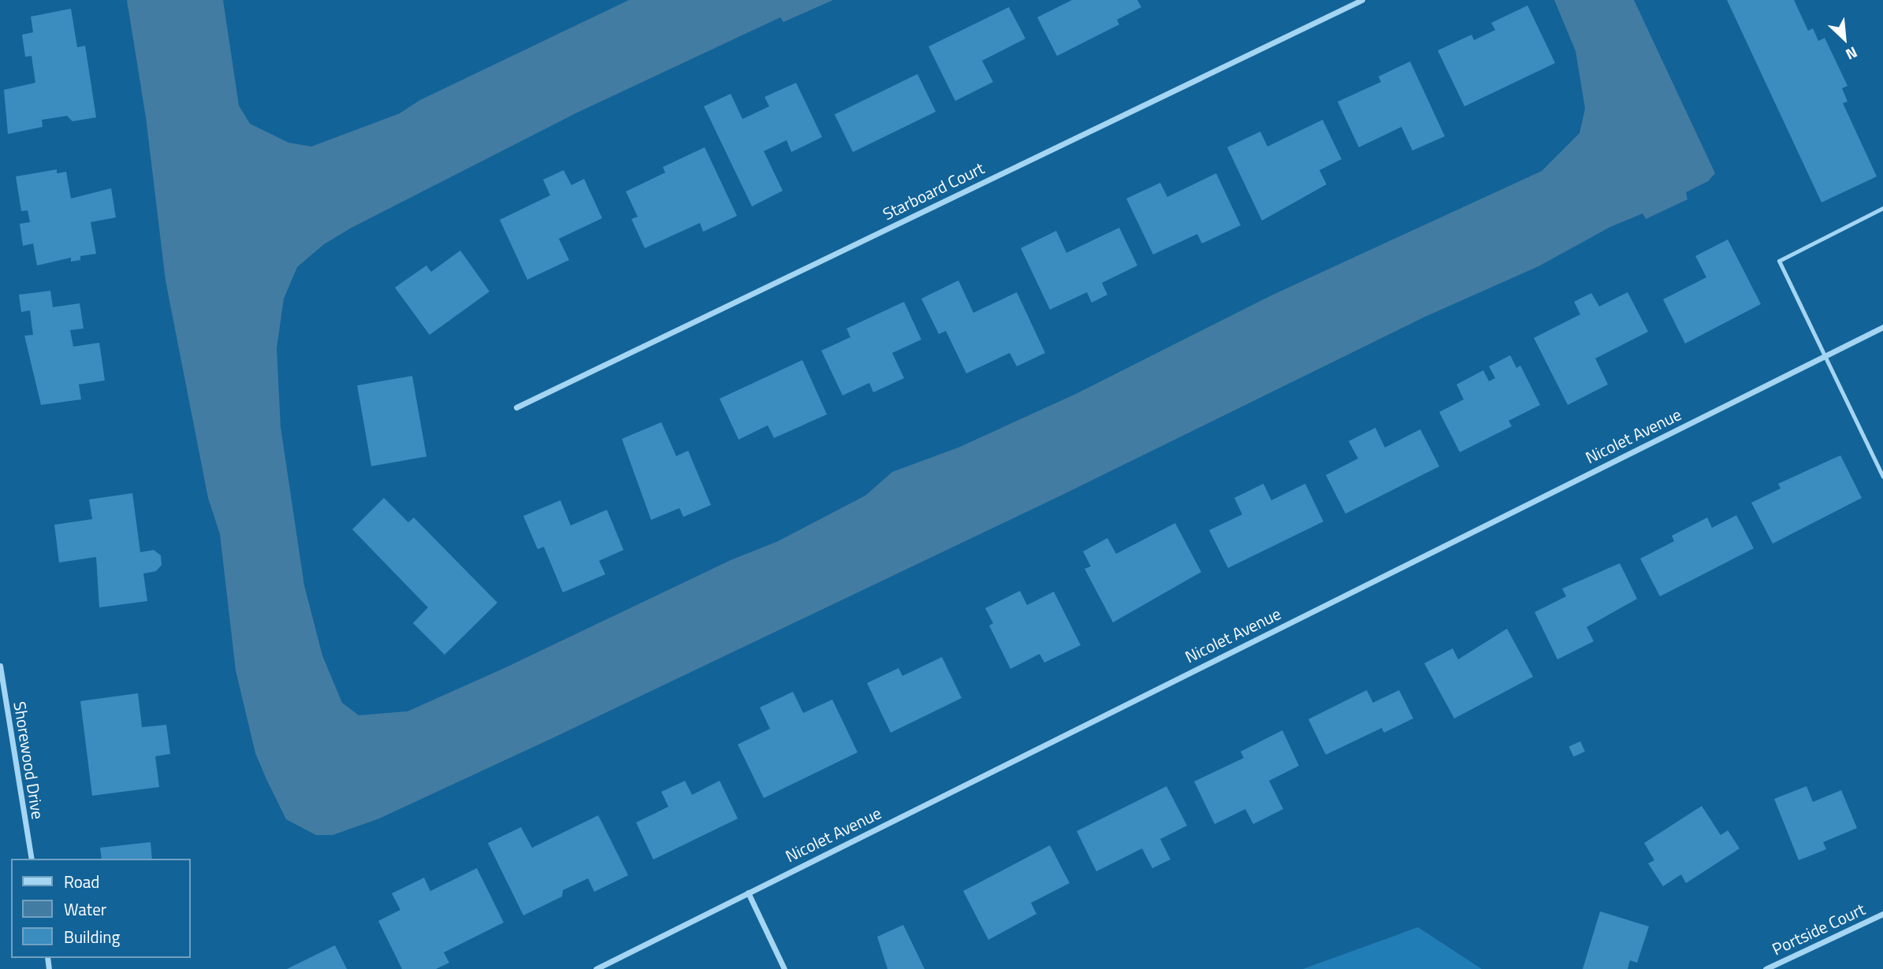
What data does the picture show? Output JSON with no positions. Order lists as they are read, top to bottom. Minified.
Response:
{"streets":{"street":["Starboard Court","Nicolet Avenue","Shorewood Drive","Portside Court"]},"legend":["Road","Water","Building"],"north":"bottom right"}
